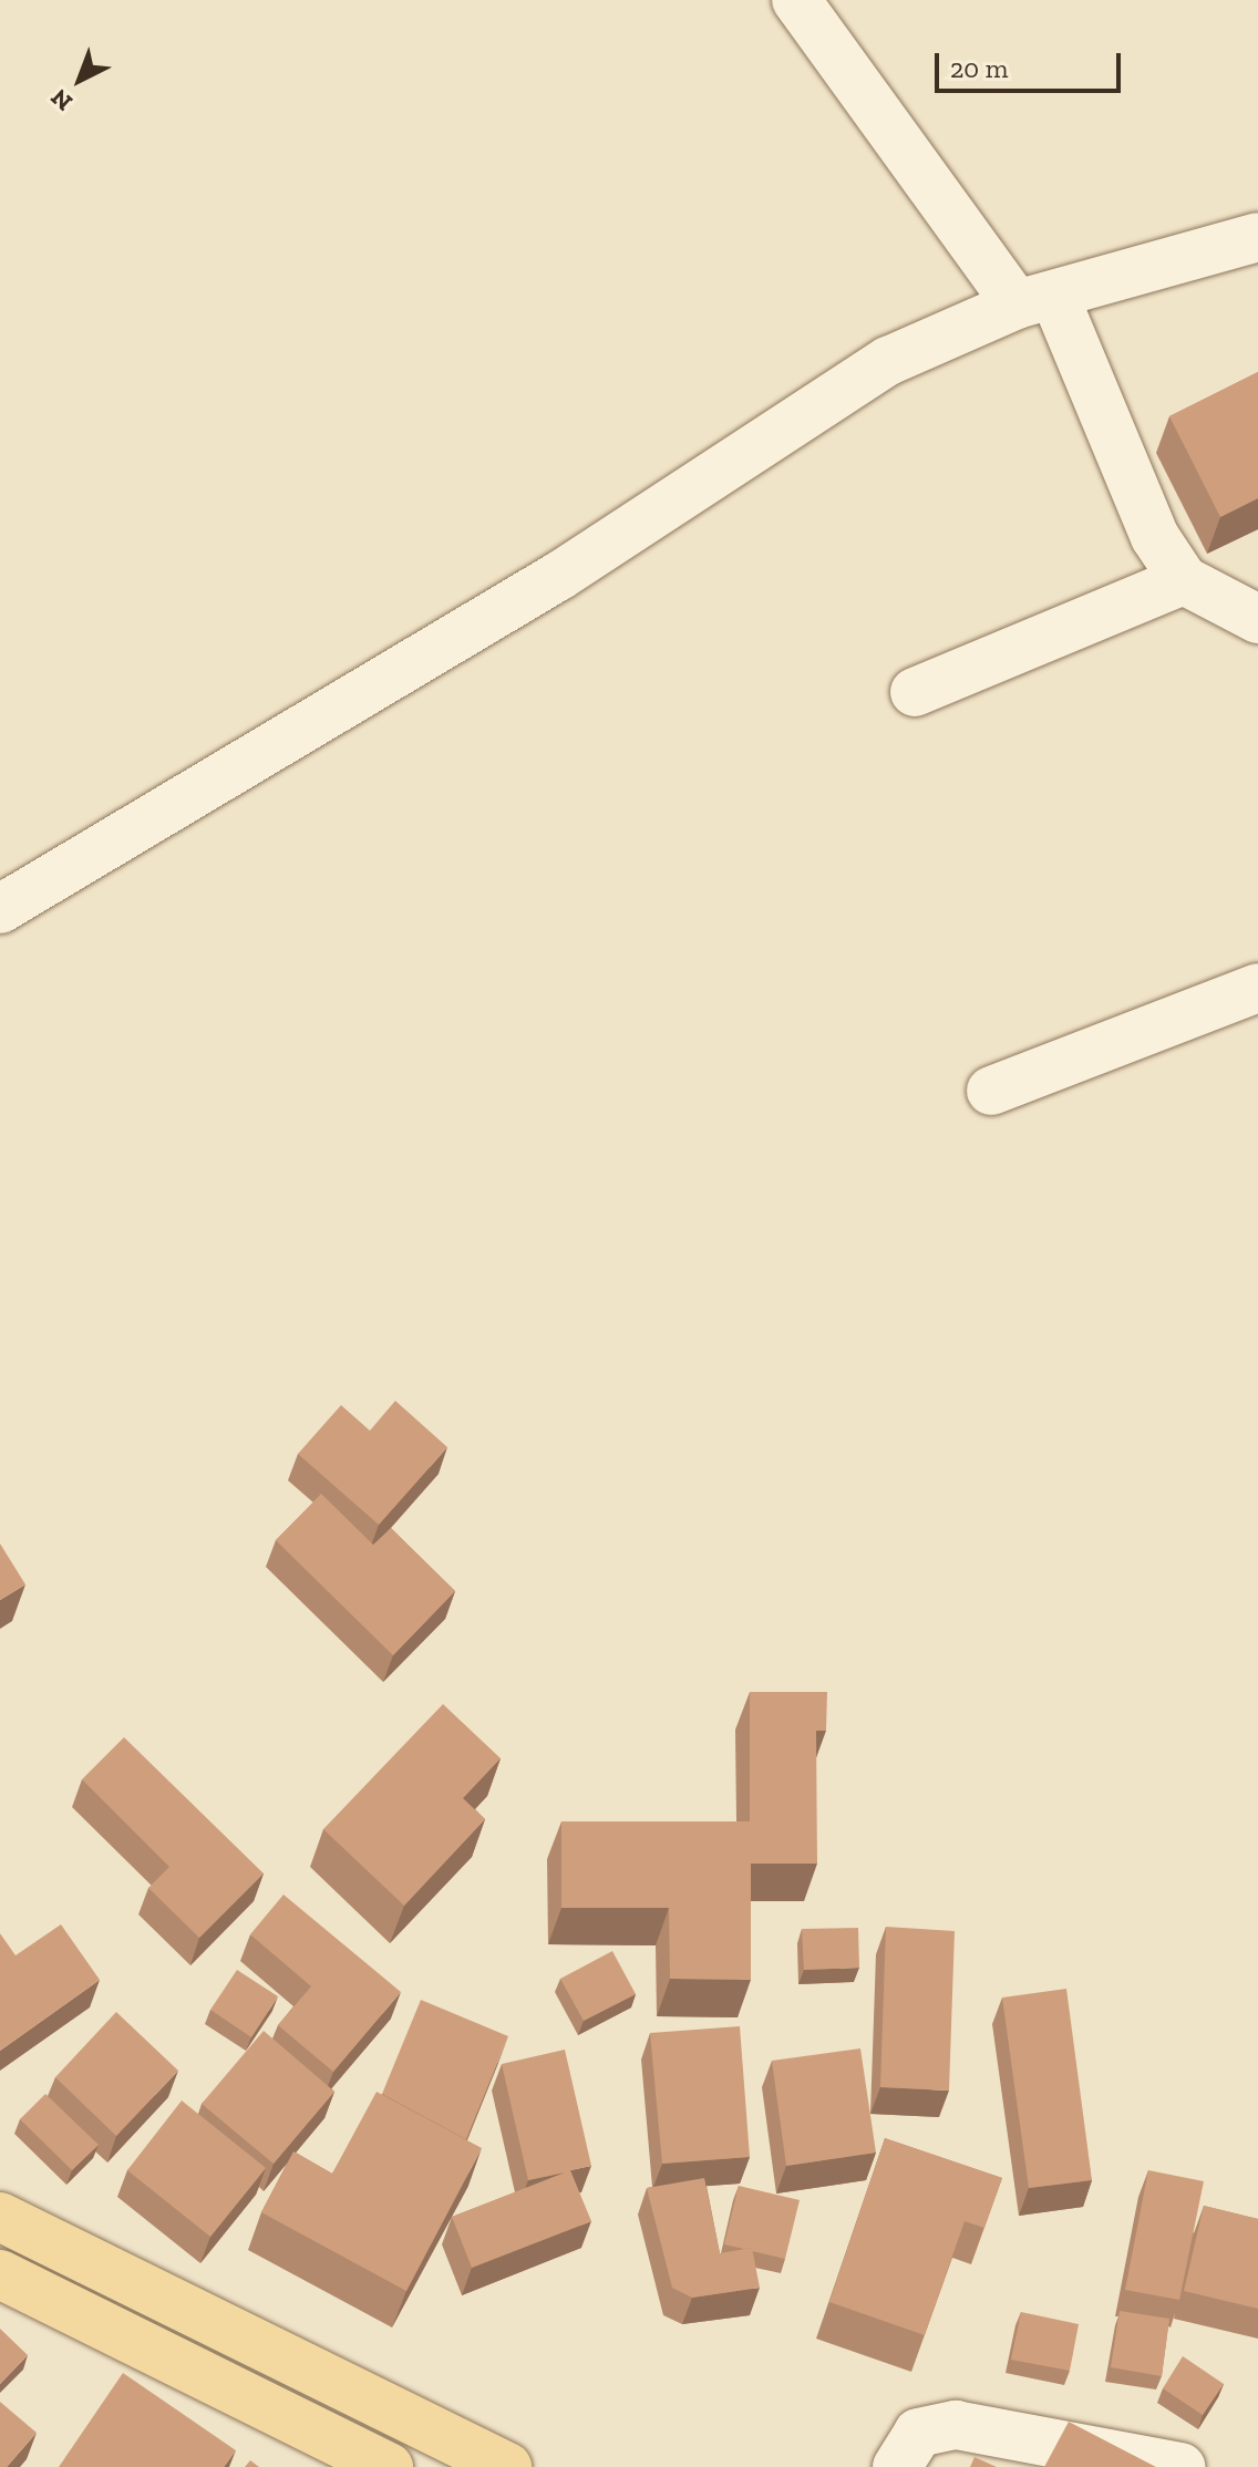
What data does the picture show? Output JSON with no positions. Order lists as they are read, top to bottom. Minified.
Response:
{"scale_bar":"20 m","north":"bottom left"}
